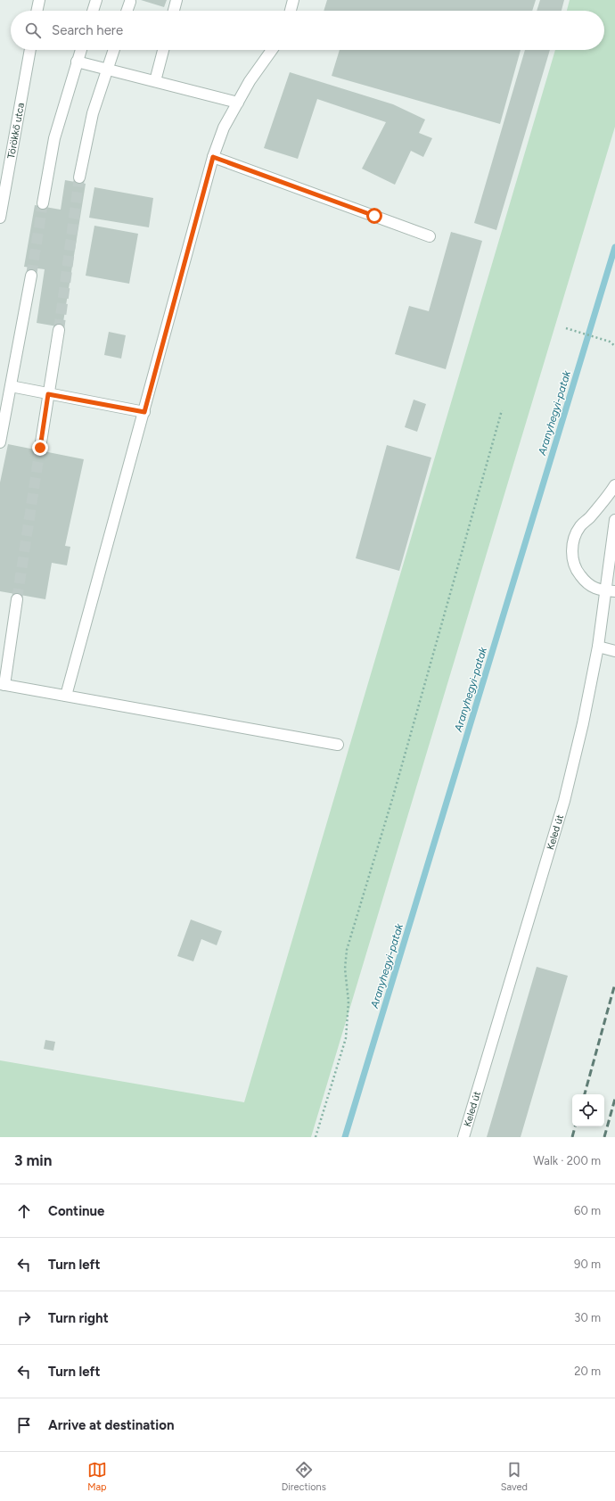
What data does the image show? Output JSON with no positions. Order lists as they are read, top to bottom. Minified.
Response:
{"streets":{"street":["Törökkő utca","Keled út"]},"water":["Aranyhegyi-patak"],"page":{"search":"Search here","heading":["3 min","Walk · 200 m"],"list":[["Continue","60 m"],["Turn left","90 m"],["Turn right","30 m"],["Turn left","20 m"],"Arrive at destination"],"nav":["Map","Directions","Saved"]}}
